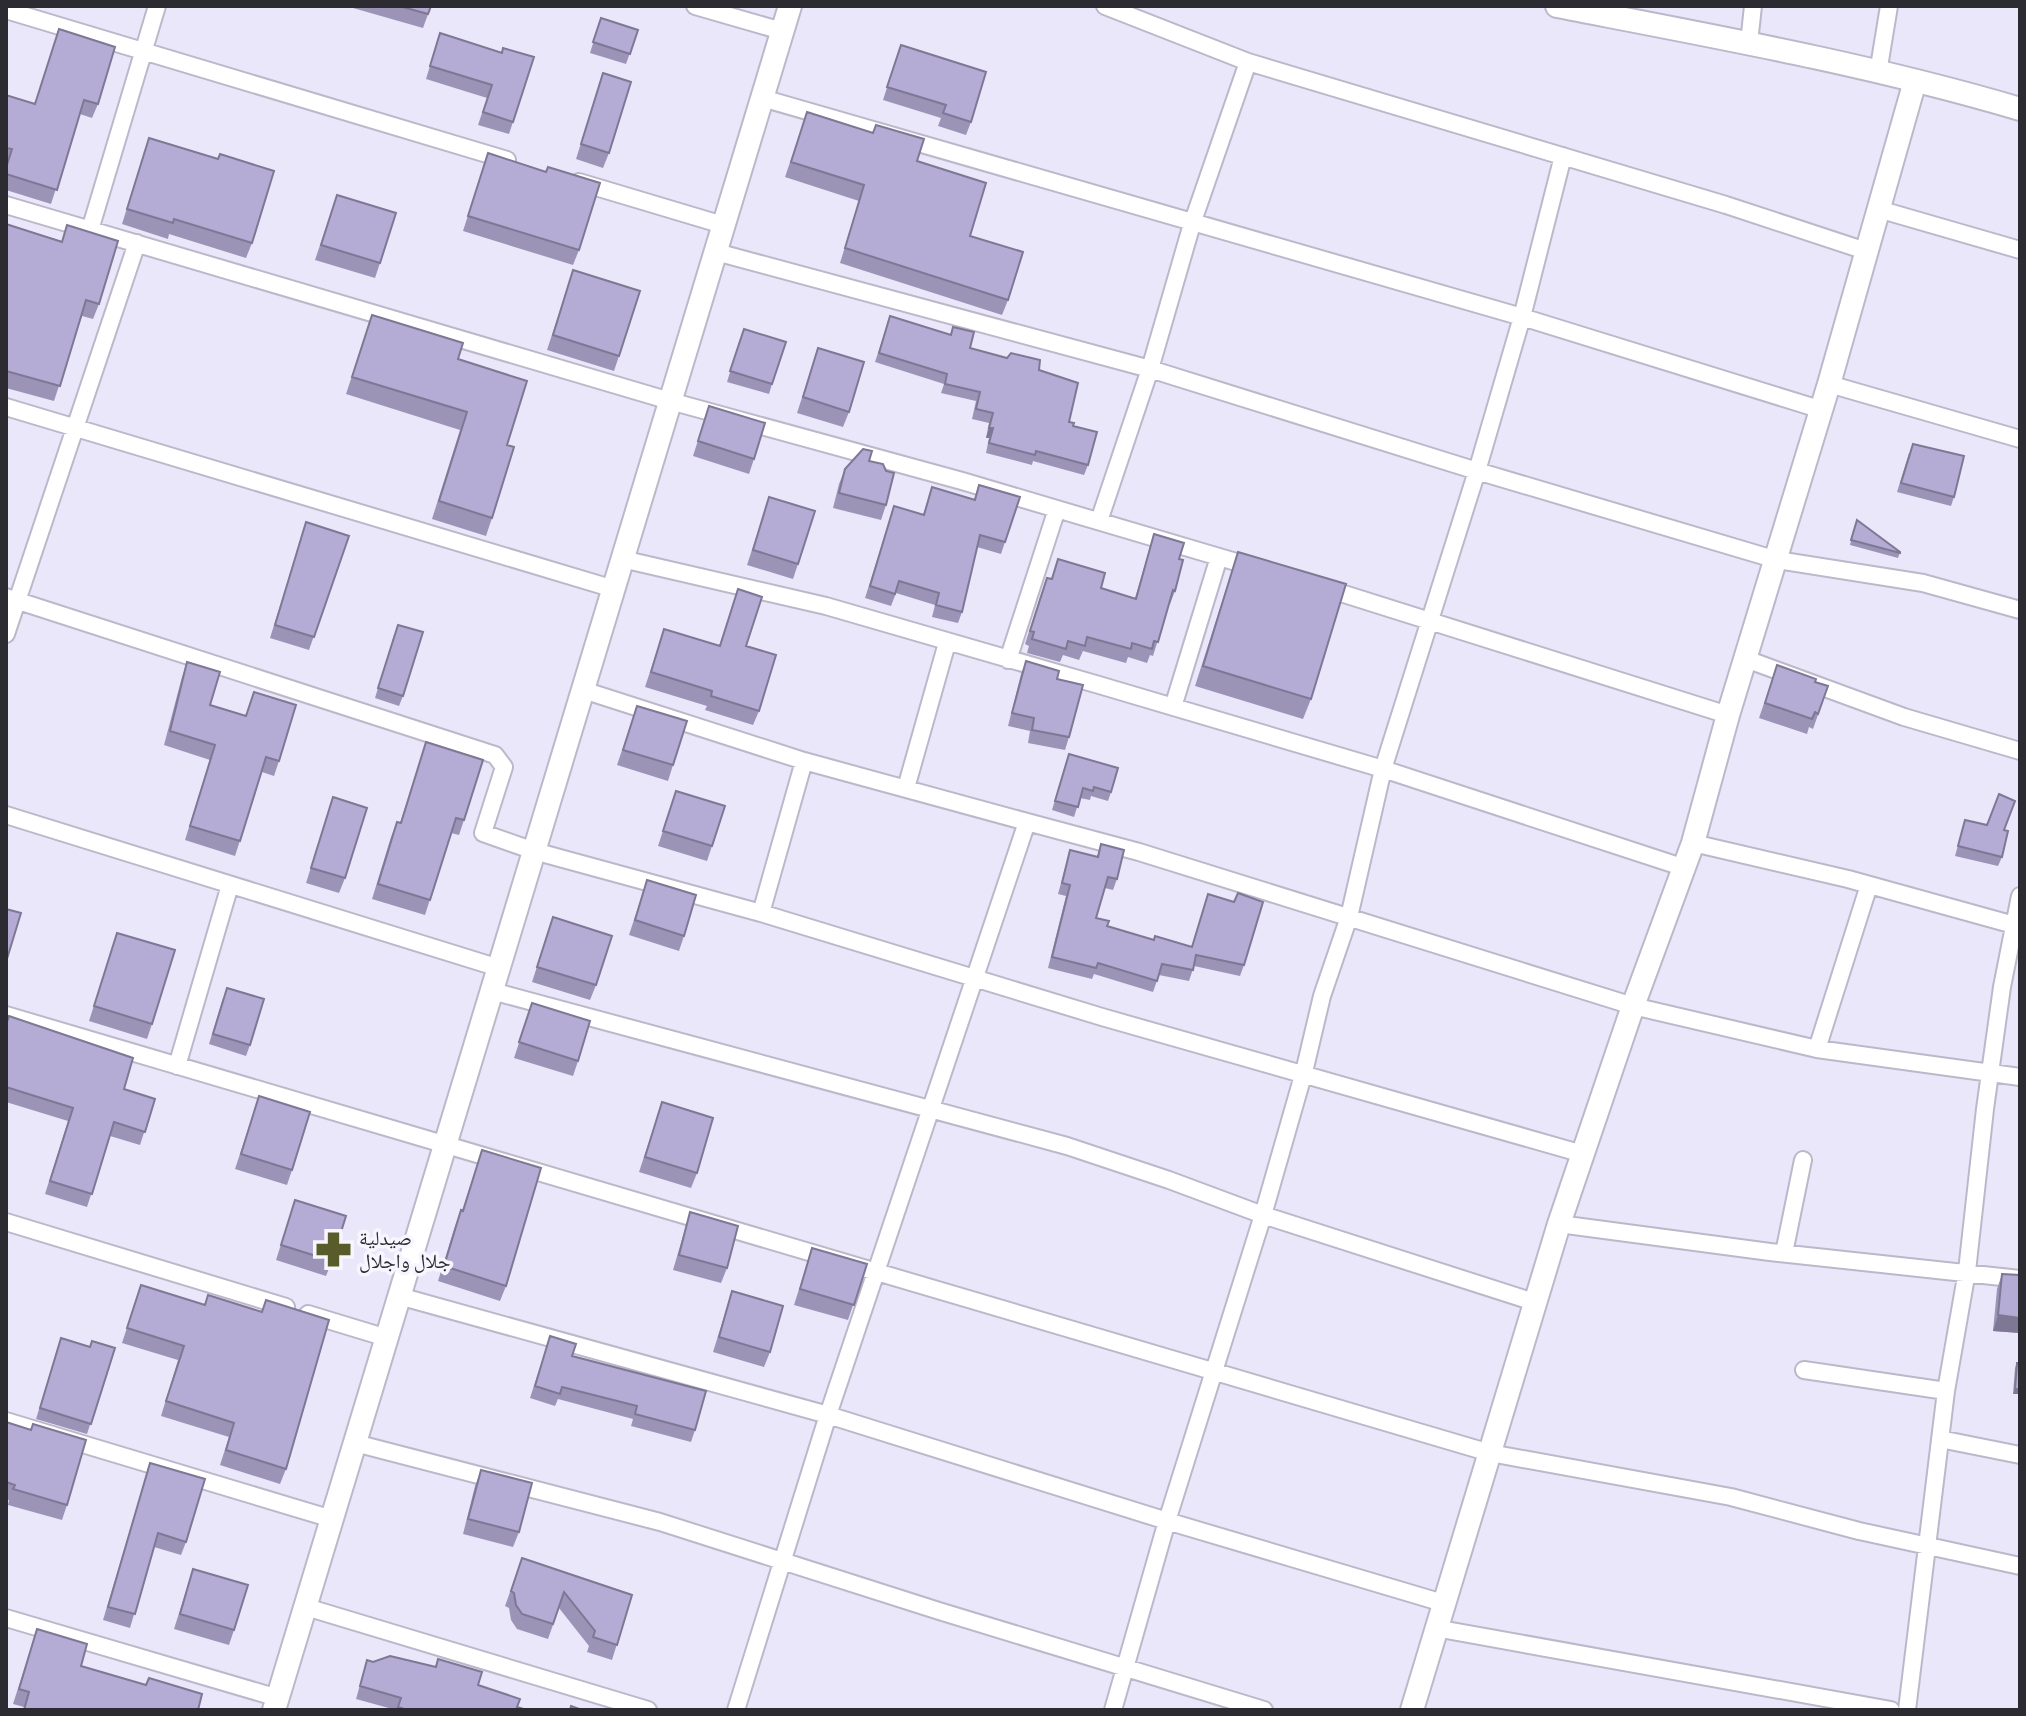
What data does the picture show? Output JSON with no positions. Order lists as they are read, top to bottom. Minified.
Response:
{"places":{"pharmacy":["صيدلية جلال واجلال"]}}
